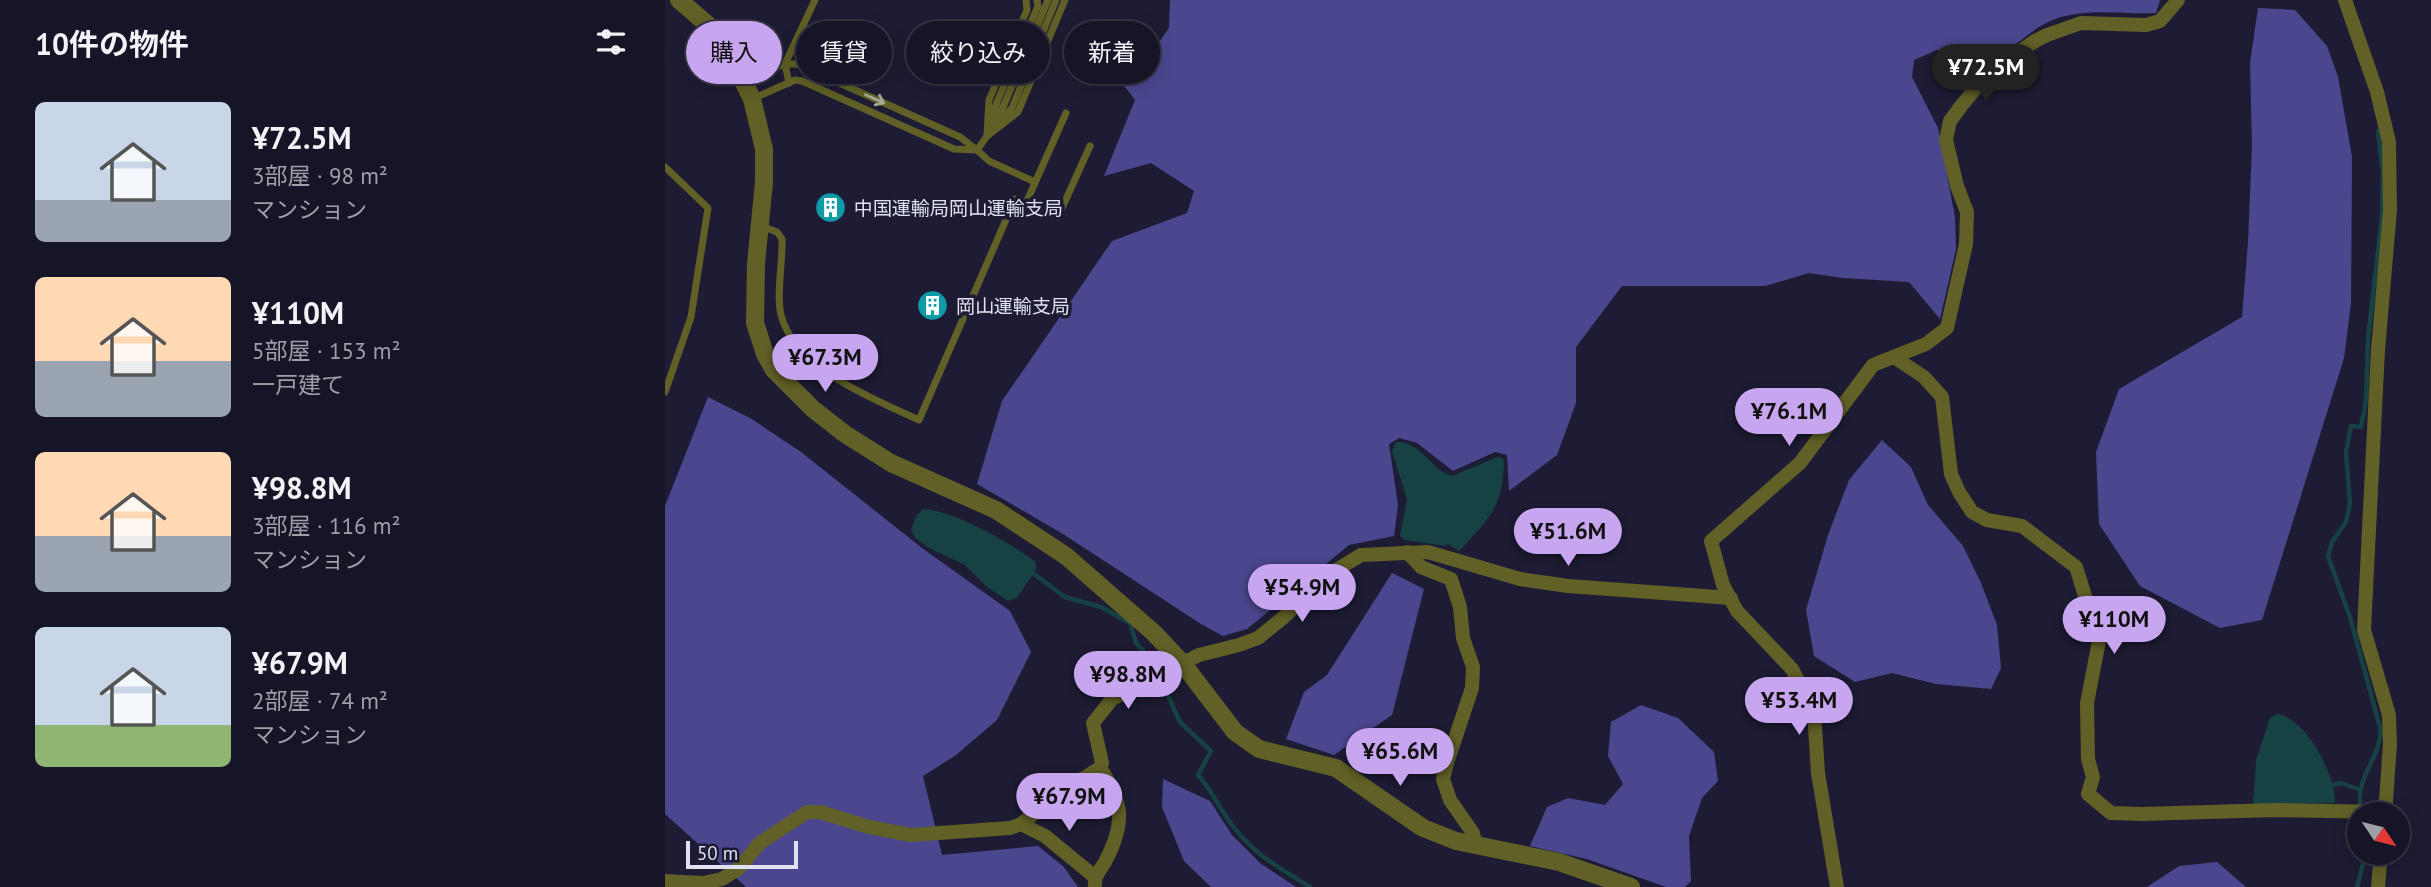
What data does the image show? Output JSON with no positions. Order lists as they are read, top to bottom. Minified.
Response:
{"places":{"building":["中国運輸局岡山運輸支局","岡山運輸支局"]},"scale_bar":"50 m","north":"bottom right","page":{"heading":"10件の物件","chip":["購入","賃貸","絞り込み","新着"],"price":["¥72.5M","¥67.3M","¥76.1M","¥51.6M","¥54.9M","¥110M","¥98.8M","¥53.4M","¥65.6M","¥67.9M"],"list":[{"name":"¥72.5M","note":"3部屋 · 98 m² · マンション"},{"name":"¥110M","note":"5部屋 · 153 m² · 一戸建て"},{"name":"¥98.8M","note":"3部屋 · 116 m² · マンション"},{"name":"¥67.9M","note":"2部屋 · 74 m² · マンション"}],"scale":"50 m"}}
